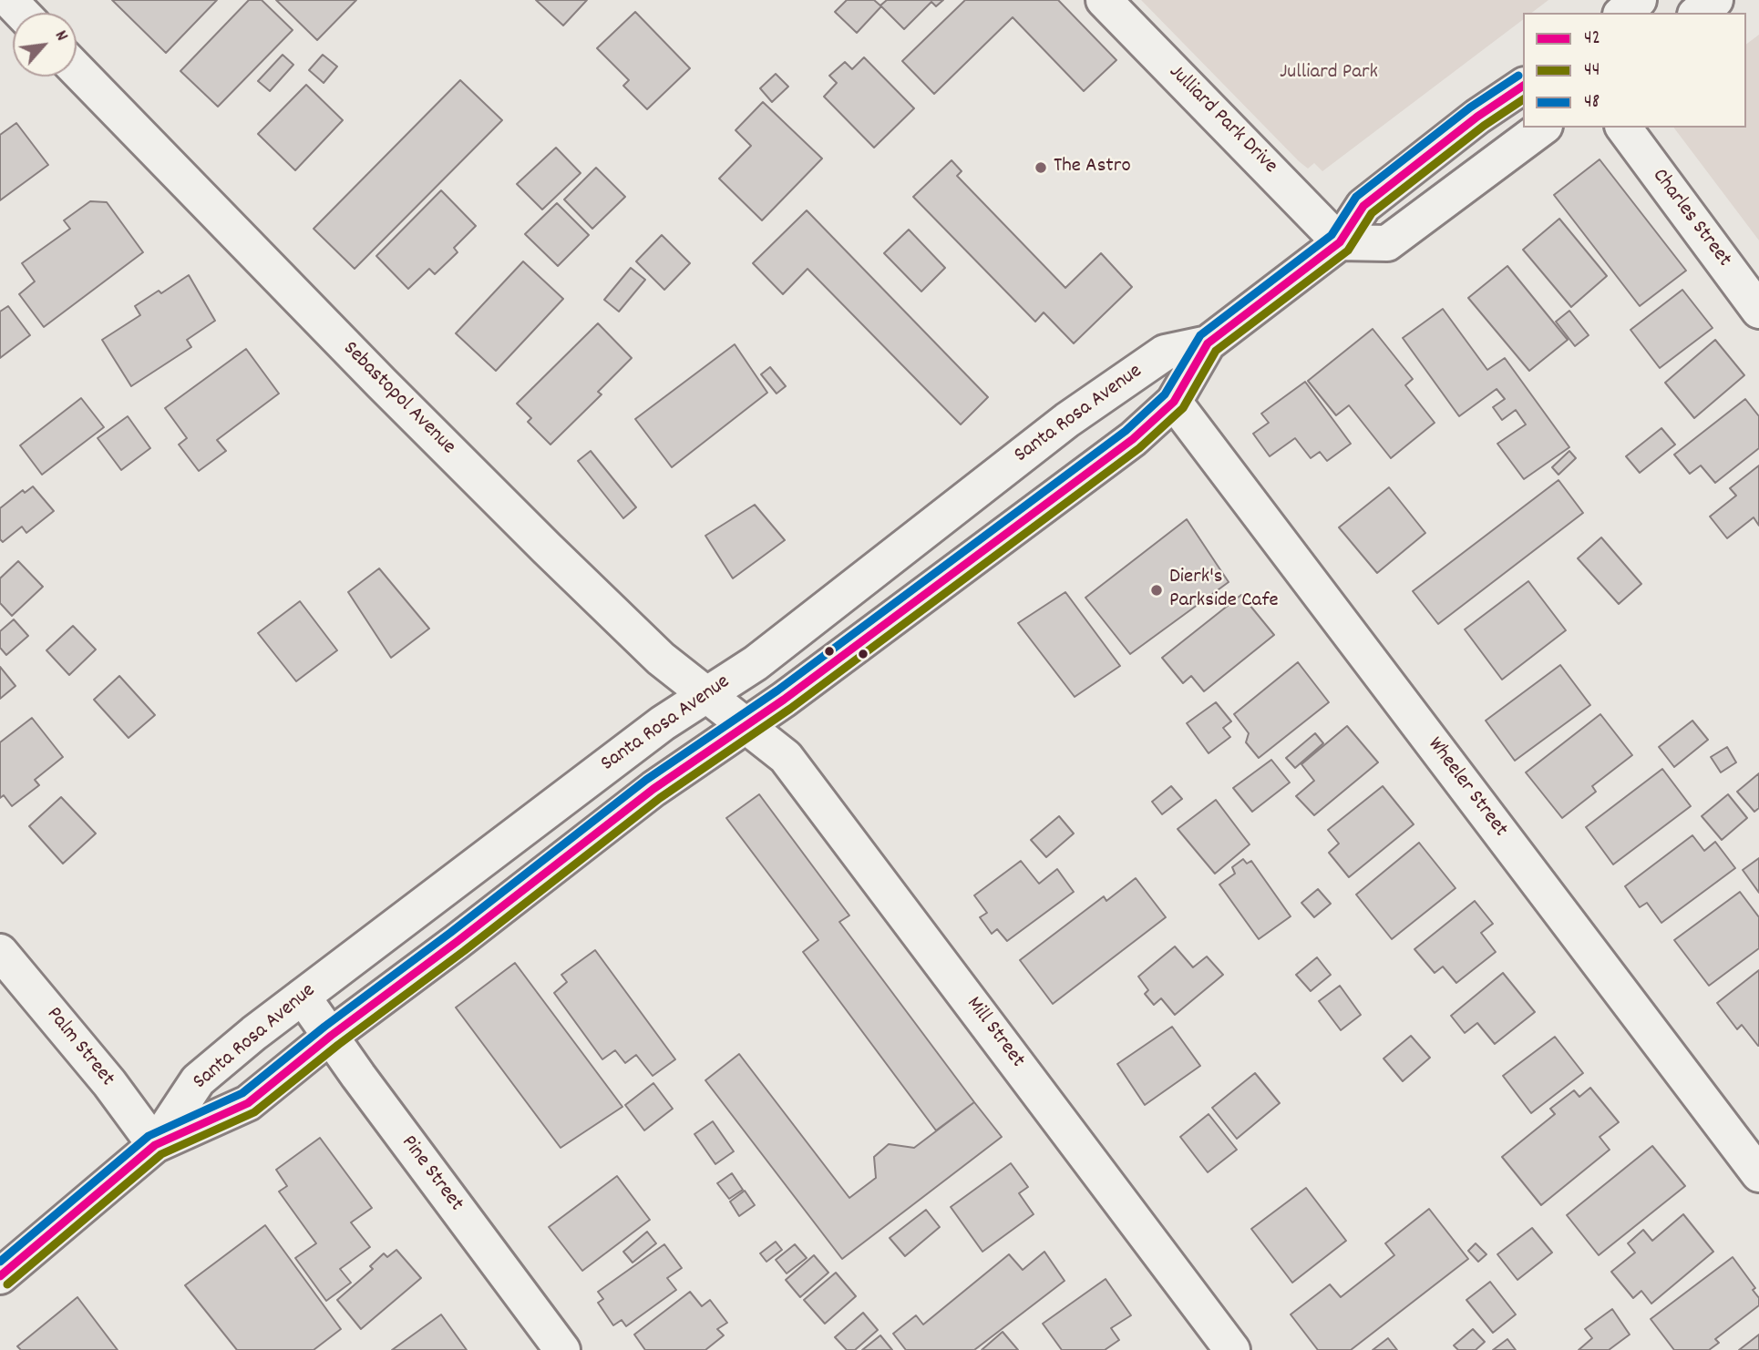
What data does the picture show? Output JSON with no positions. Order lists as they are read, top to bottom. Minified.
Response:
{"streets":{"street":["Julliard Park Drive","Charles Street","Sebastopol Avenue","Santa Rosa Avenue","Wheeler Street","Mill Street","Palm Street","Pine Street"]},"crossings":[["Julliard Park Drive","Santa Rosa Avenue"],["Sebastopol Avenue","Santa Rosa Avenue"],["Sebastopol Avenue","Mill Street"],["Santa Rosa Avenue","Wheeler Street"],["Santa Rosa Avenue","Mill Street"],["Santa Rosa Avenue","Palm Street"],["Santa Rosa Avenue","Pine Street"]],"parks":["Julliard Park"],"places":["The Astro","Dierk's Parkside Cafe"],"lines":["transit line 48","transit line 42","transit line 44"],"legend":["42","44","48"],"north":"top right"}
